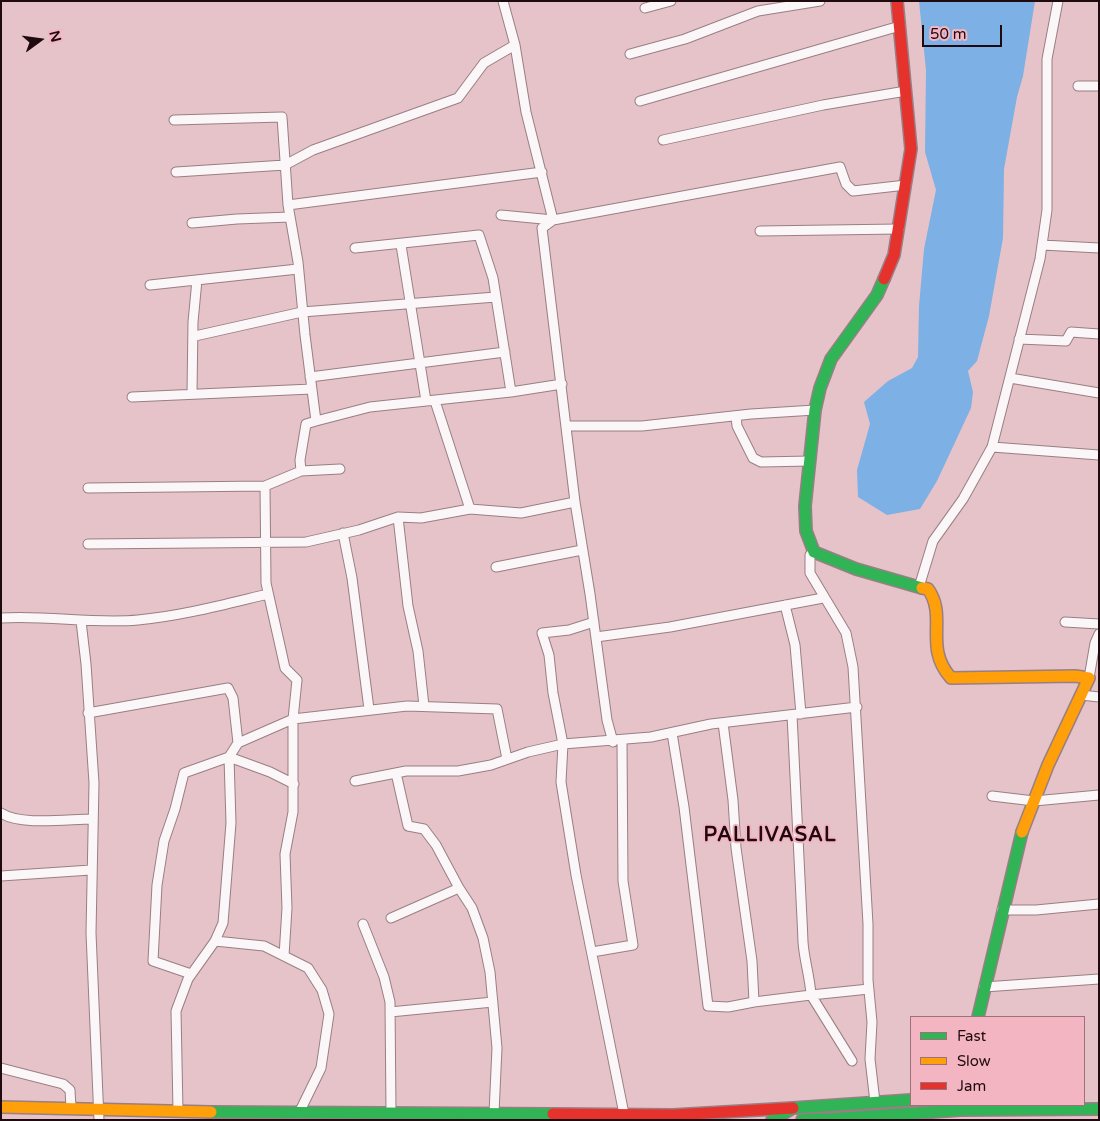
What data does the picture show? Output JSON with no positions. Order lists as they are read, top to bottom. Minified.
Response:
{"districts":["PALLIVASAL"],"legend":["Fast","Slow","Jam"],"scale_bar":"50 m","north":"right"}
